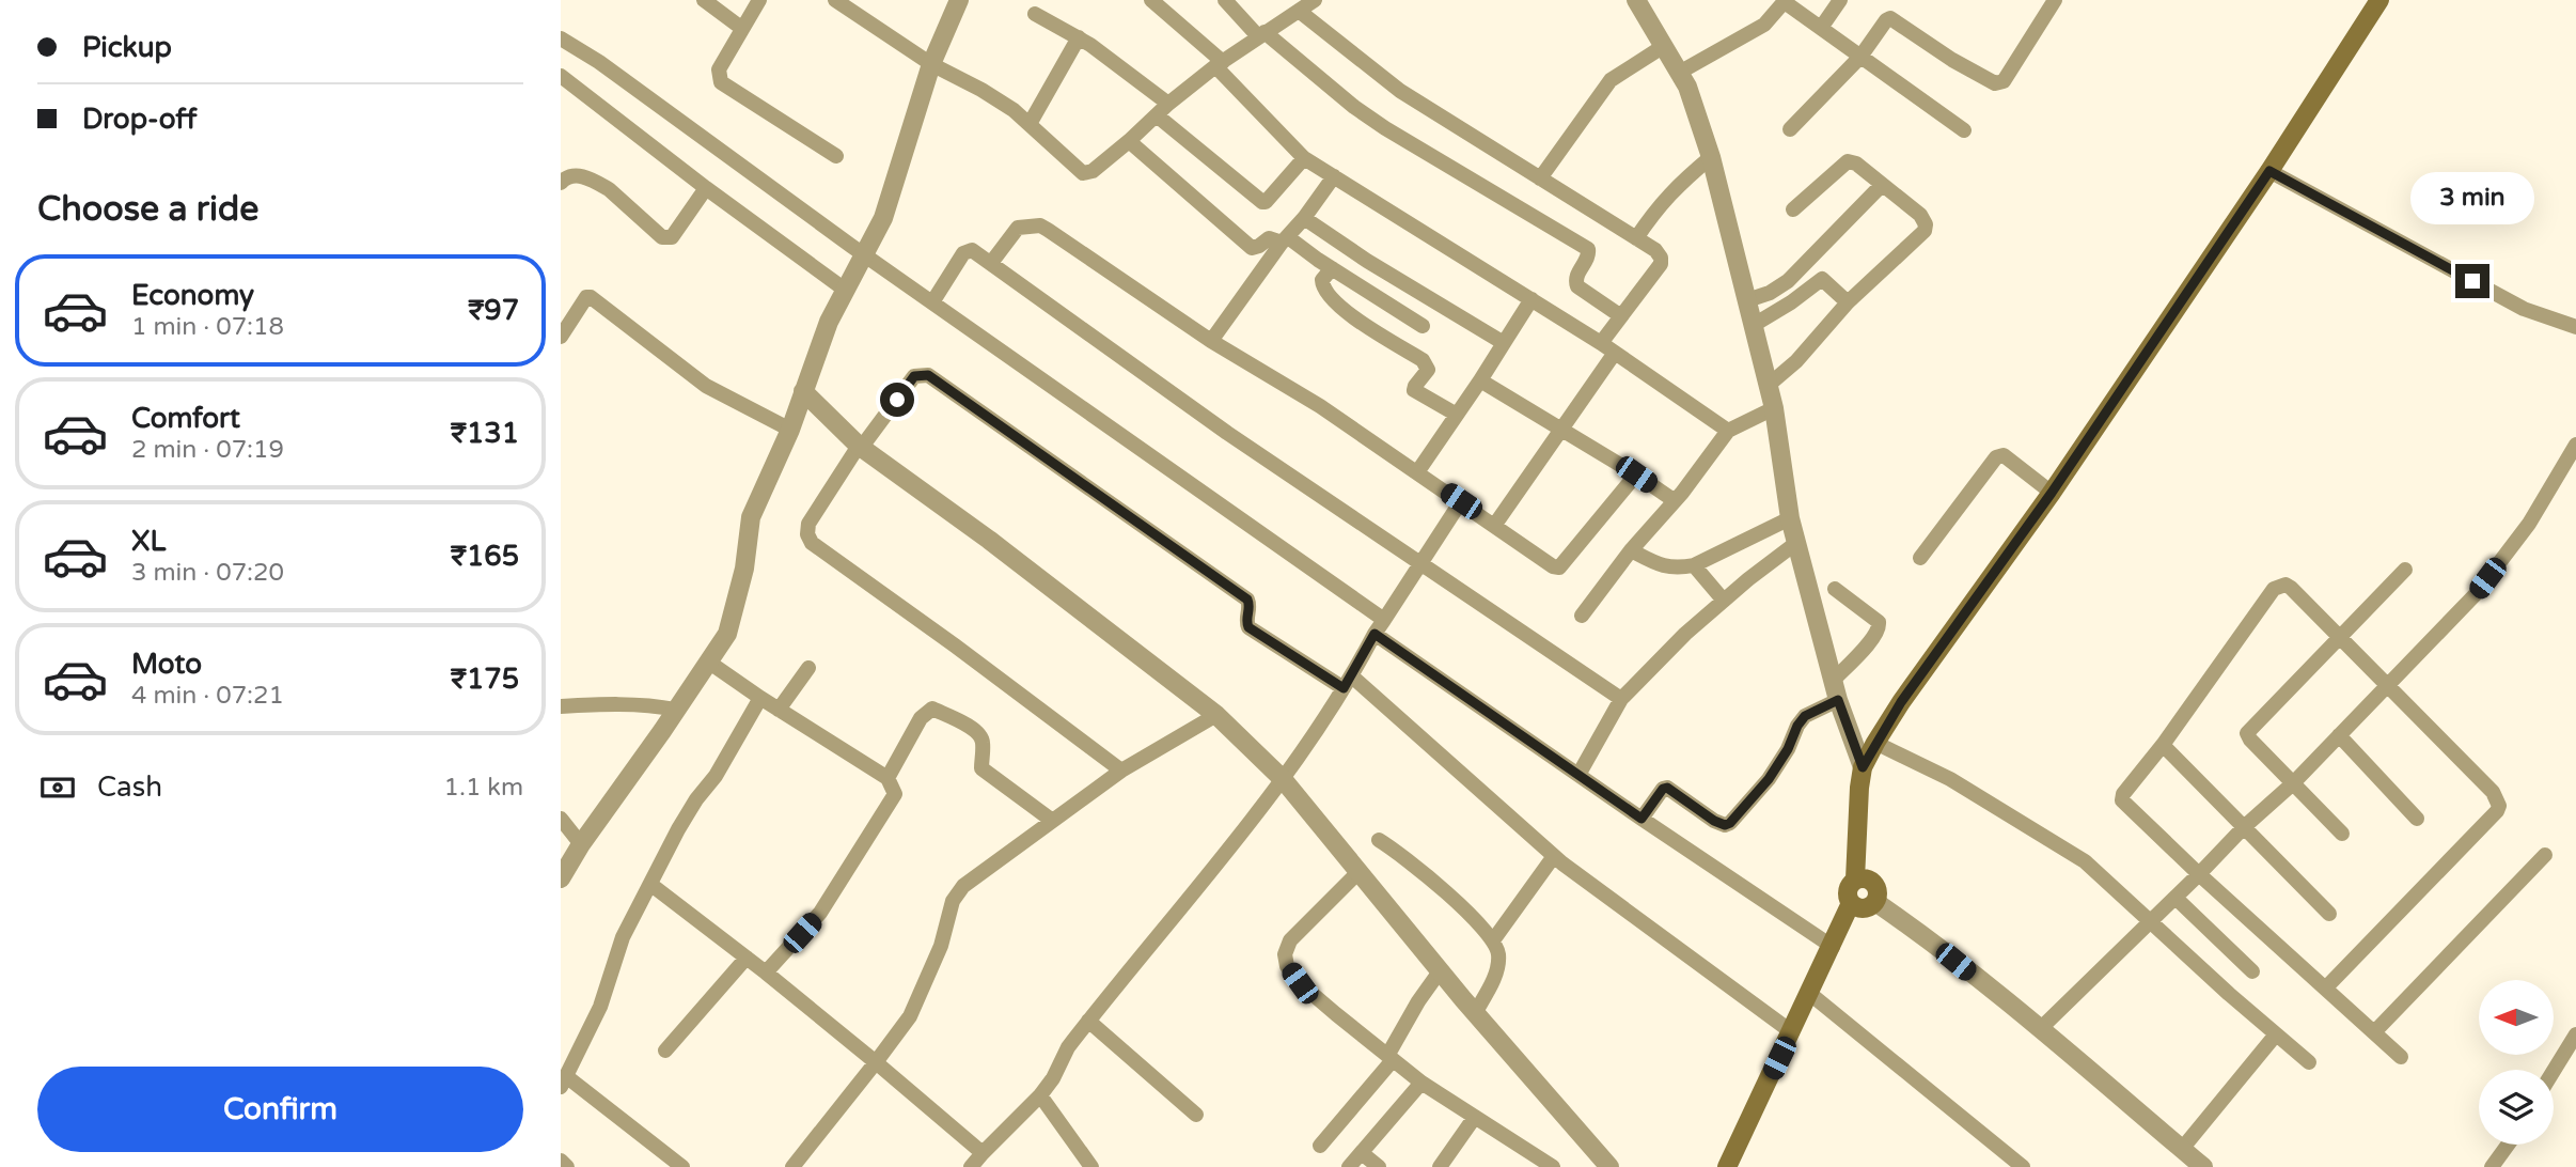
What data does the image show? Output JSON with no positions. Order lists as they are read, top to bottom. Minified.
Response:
{"north":"left","page":{"banner":["Pickup","Drop-off"],"heading":"Choose a ride","bubble":"3 min","list":[{"name":"Economy","note":"1 min · 07:18","value":"₹97"},{"name":"Comfort","note":"2 min · 07:19","value":"₹131"},{"name":"XL","note":"3 min · 07:20","value":"₹165"},{"name":"Moto","note":"4 min · 07:21","value":"₹175"}],"pay":["Cash","1.1 km"],"buttons":"Confirm"}}
